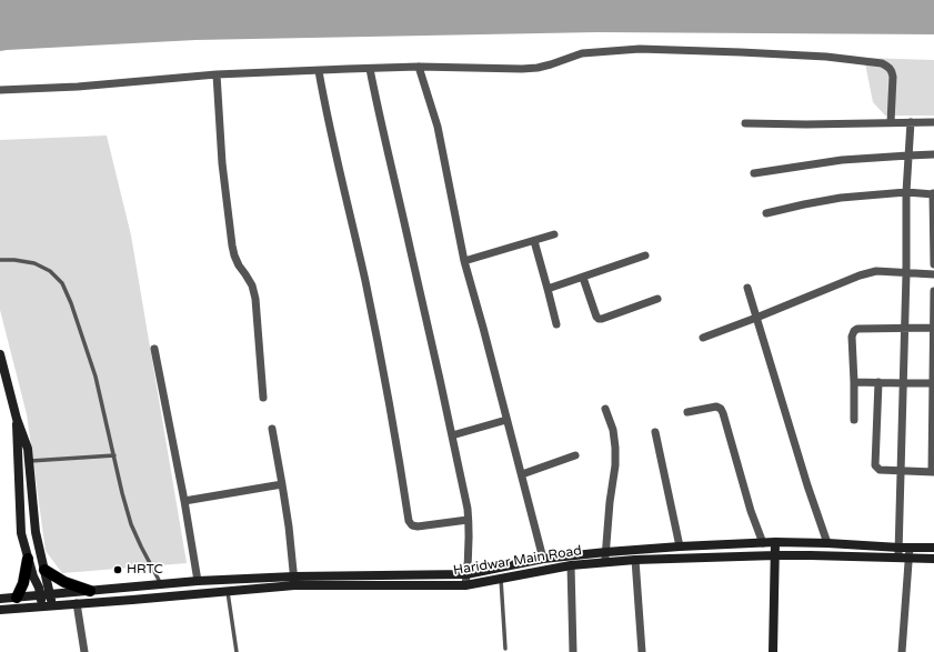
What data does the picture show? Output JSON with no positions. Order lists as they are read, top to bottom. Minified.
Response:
{"streets":{"main road":["Haridwar Main Road"]},"places":["HRTC"]}
